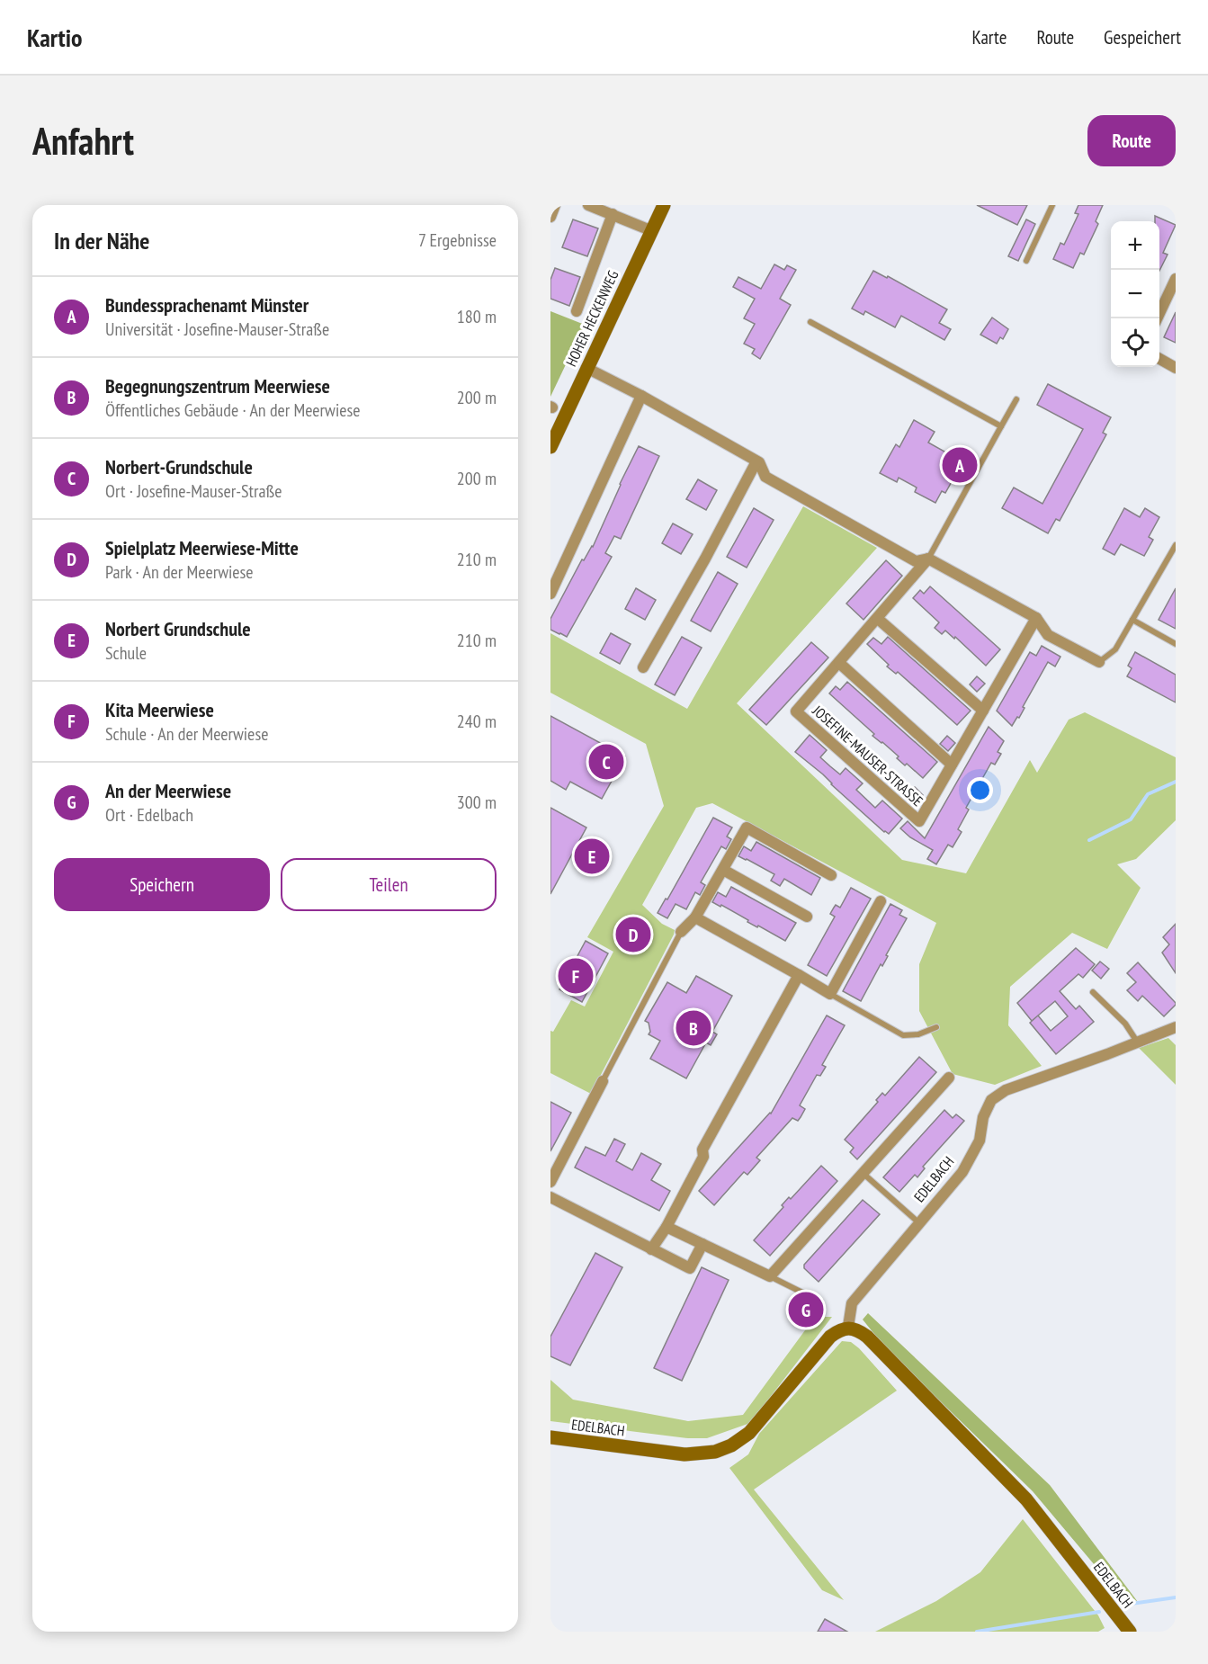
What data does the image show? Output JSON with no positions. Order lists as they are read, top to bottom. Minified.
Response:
{"streets":{"street":["HOHER HECKENWEG","JOSEFINE-MAUSER-STRASSE","EDELBACH"]},"page":{"header":"Kartio","nav":["Karte","Route","Gespeichert"],"buttons":["Route",["Speichern","Teilen"]],"title":"Anfahrt","heading":["In der Nähe","7 Ergebnisse"],"map_buttons":["+","−"],"list":[{"mark":"A","name":"Bundessprachenamt Münster","note":"Universität · Josefine-Mauser-Straße","value":"180 m"},{"mark":"B","name":"Begegnungszentrum Meerwiese","note":"Öffentliches Gebäude · An der Meerwiese","value":"200 m"},{"mark":"C","name":"Norbert-Grundschule","note":"Ort · Josefine-Mauser-Straße","value":"200 m"},{"mark":"D","name":"Spielplatz Meerwiese-Mitte","note":"Park · An der Meerwiese","value":"210 m"},{"mark":"E","name":"Norbert Grundschule","note":"Schule","value":"210 m"},{"mark":"F","name":"Kita Meerwiese","note":"Schule · An der Meerwiese","value":"240 m"},{"mark":"G","name":"An der Meerwiese","note":"Ort · Edelbach","value":"300 m"}],"pins":["A","C","E","D","F","B","G"]}}
